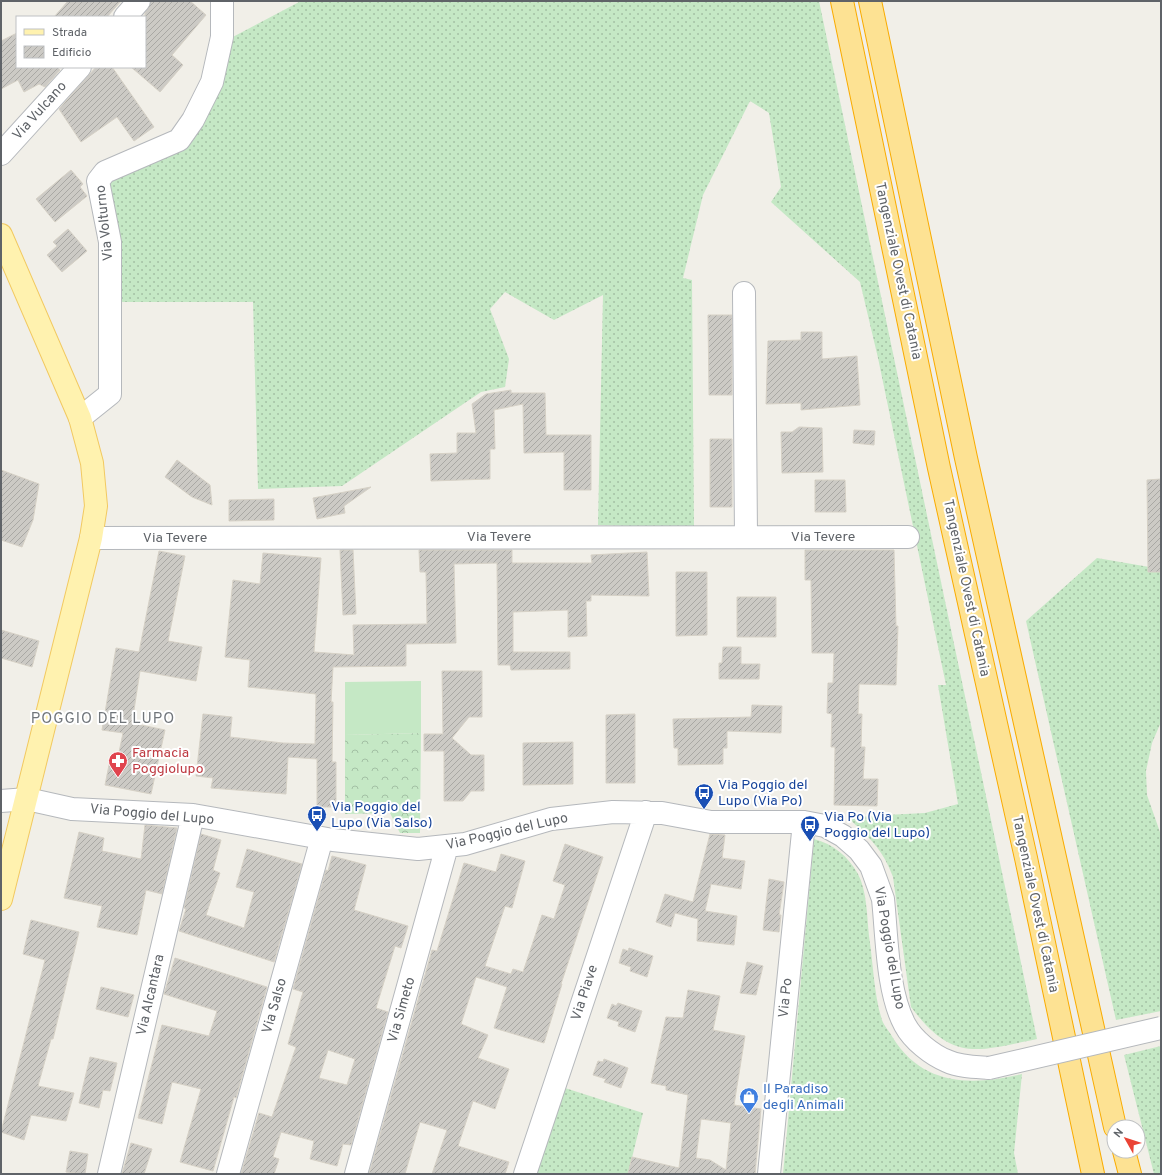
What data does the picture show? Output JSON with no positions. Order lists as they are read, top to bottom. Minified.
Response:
{"streets":{"highway":["Tangenziale Ovest di Catania"],"street":["Via Vulcano","Via Volturno","Via Tevere","Via Poggio del Lupo","Via Piave","Via Alcantara","Via Po","Via Salso","Via Simeto"]},"crossings":[["Via Poggio del Lupo","Via Piave"],["Via Poggio del Lupo","Via Alcantara"],["Via Poggio del Lupo","Via Po"],["Via Poggio del Lupo","Via Salso"],["Via Poggio del Lupo","Via Simeto"]],"districts":["POGGIO DEL LUPO"],"places":{"pharmacy":["Farmacia Poggiolupo"],"bus stop":["Via Poggio del Lupo (Via Po)","Via Poggio del Lupo (Via Salso)","Via Po (Via Poggio del Lupo)"],"shop":["Il Paradiso degli Animali"]},"legend":["Strada","Edificio"],"north":"top left"}
